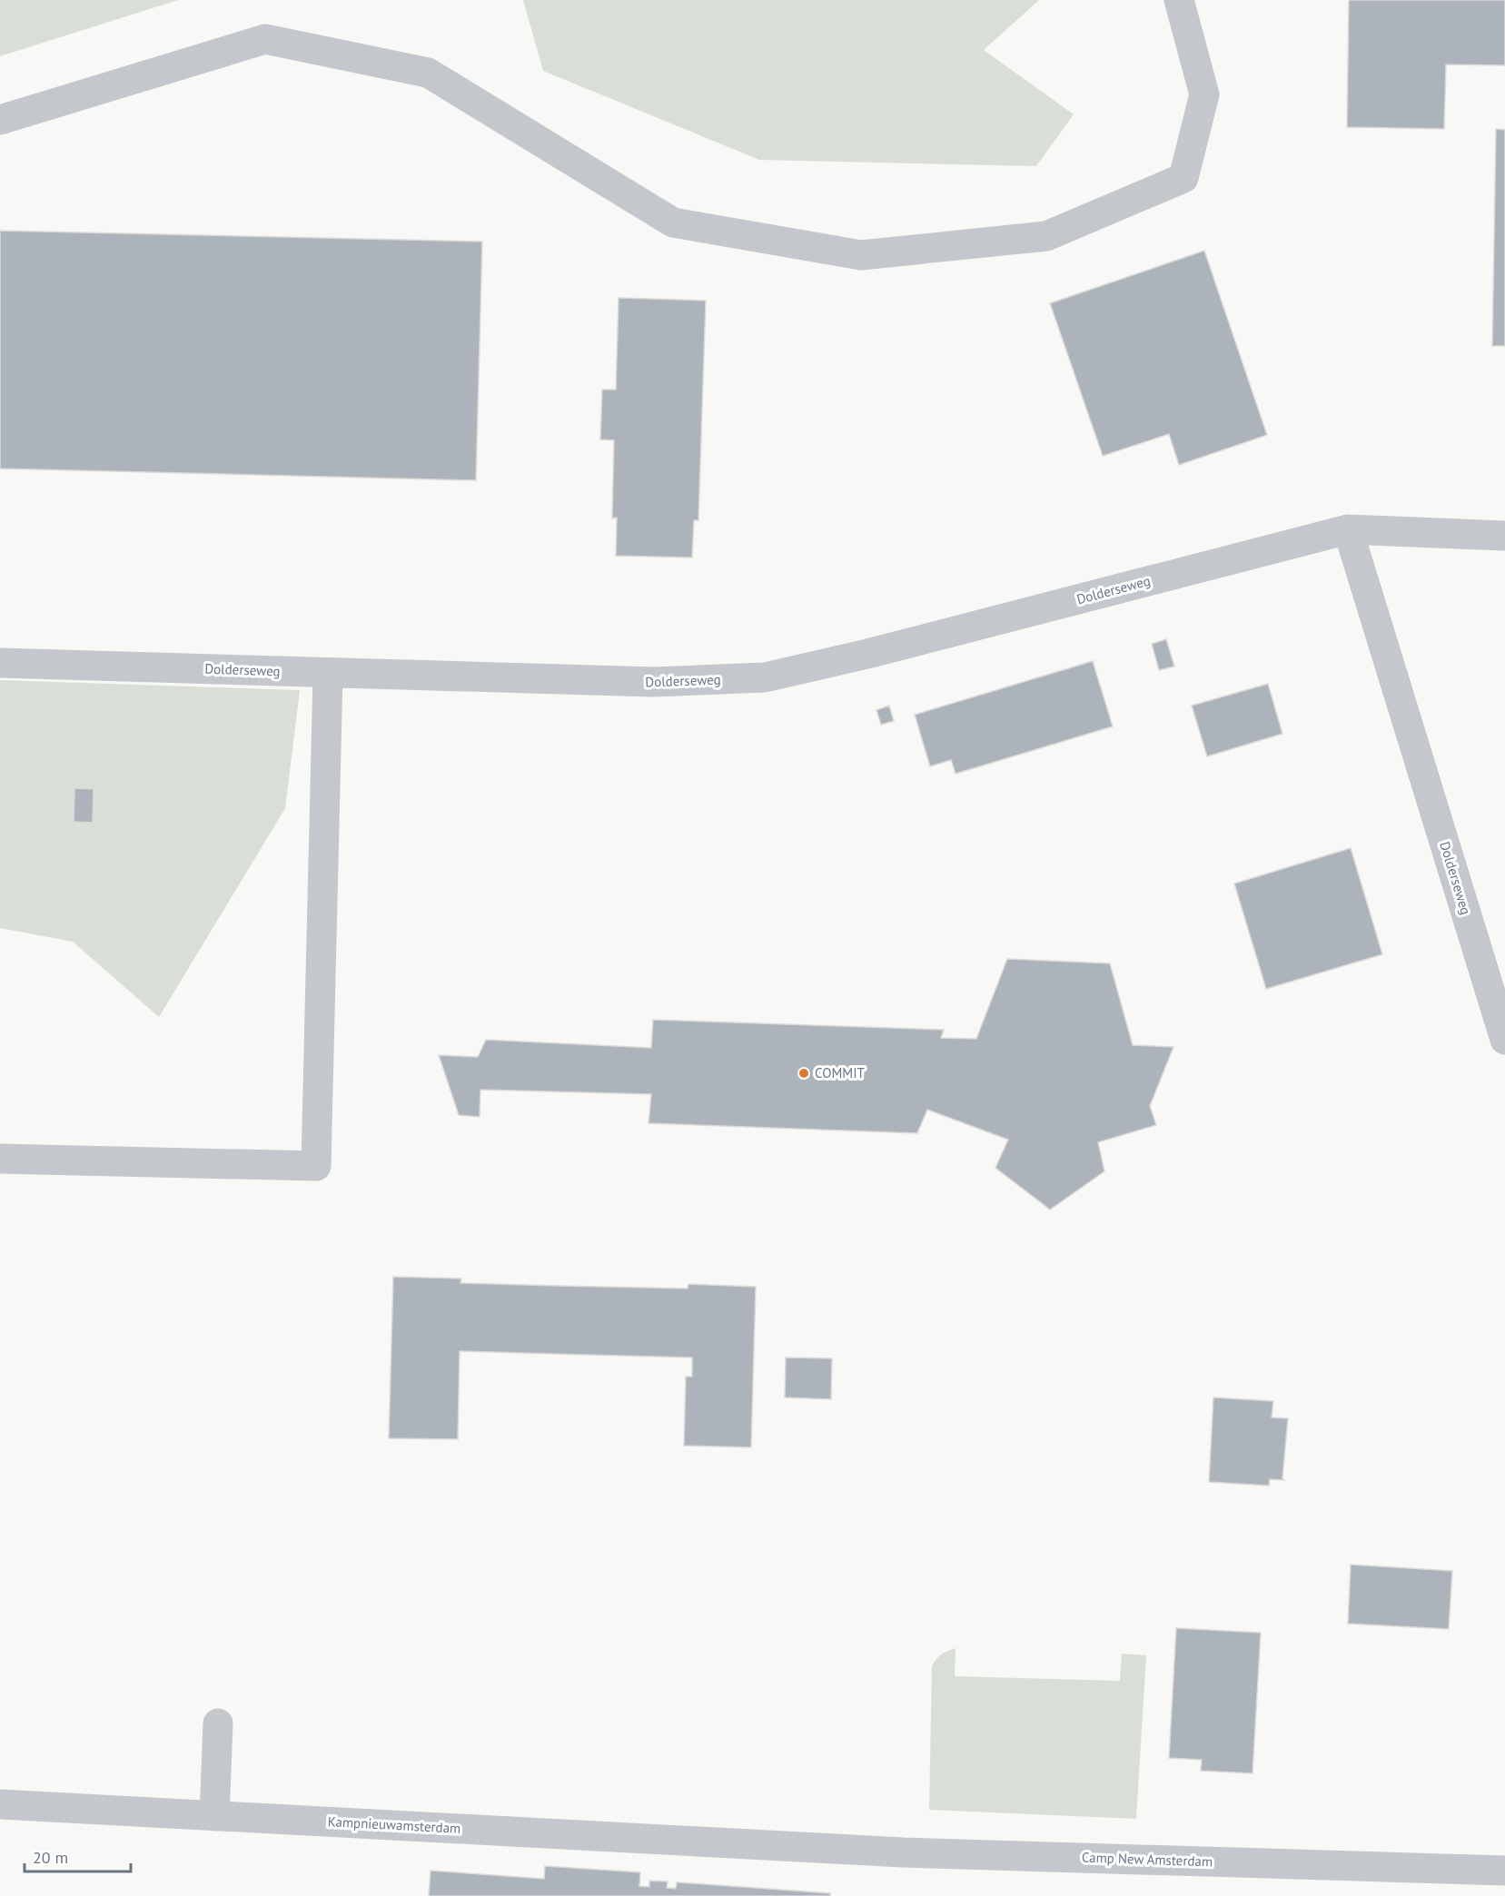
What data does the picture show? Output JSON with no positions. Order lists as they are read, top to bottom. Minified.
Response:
{"streets":{"lane":["Dolderseweg","Kampnieuwamsterdam","Camp New Amsterdam"]},"crossings":[["Kampnieuwamsterdam","Camp New Amsterdam"]],"places":["COMMIT"],"scale_bar":"20 m"}
